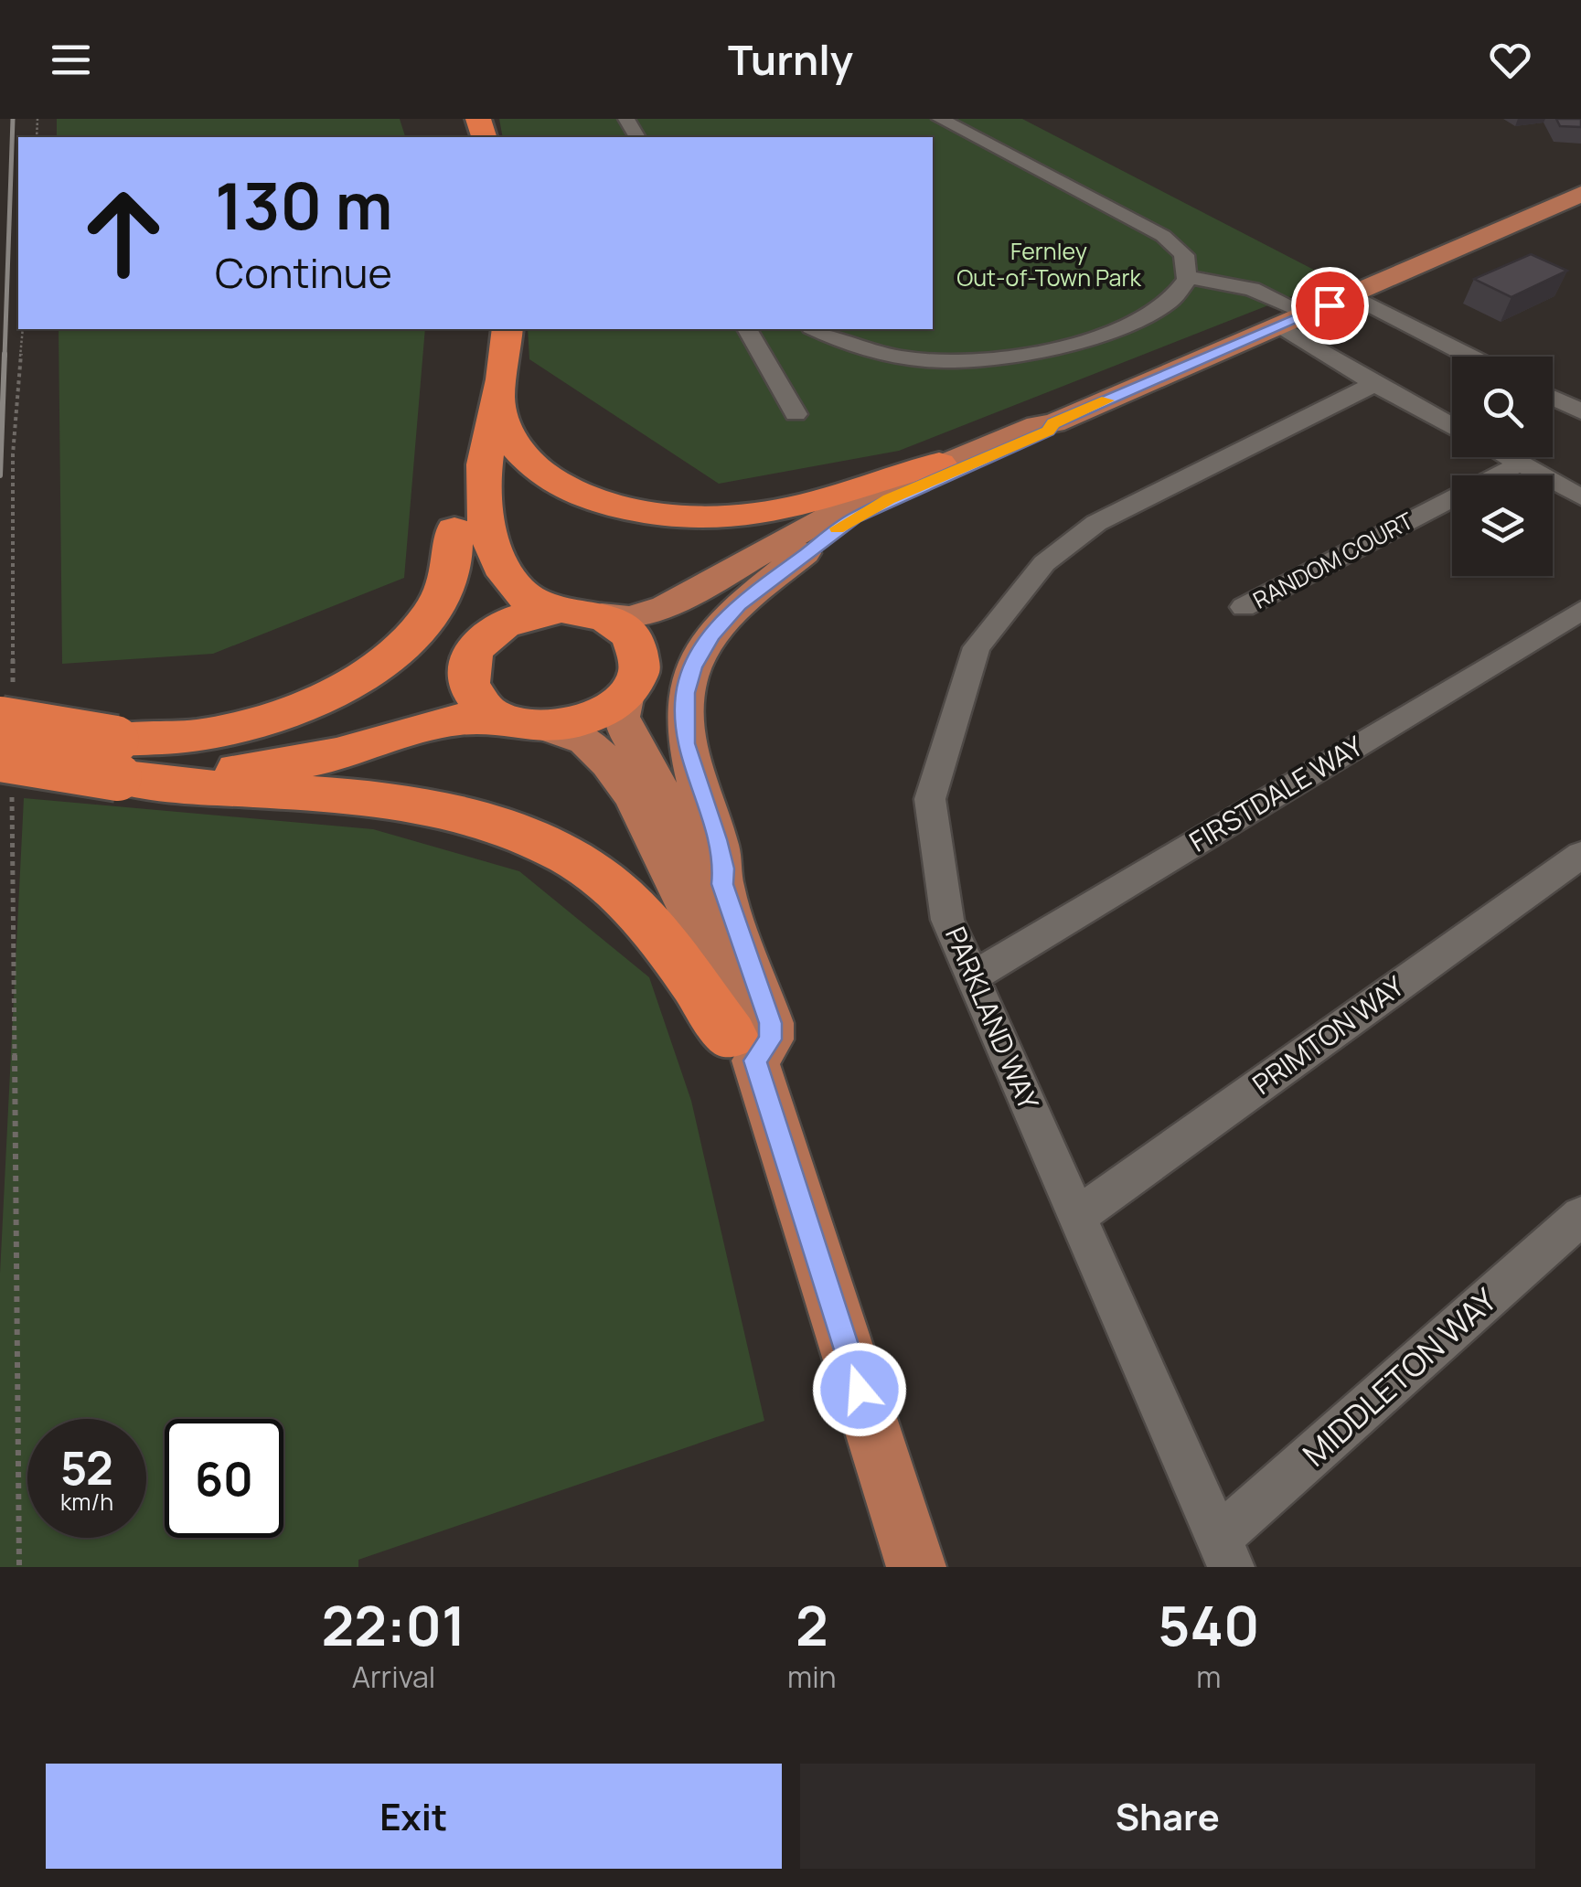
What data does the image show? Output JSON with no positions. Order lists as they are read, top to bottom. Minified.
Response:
{"streets":{"street":["RANDOM COURT","FIRSTDALE WAY","PARKLAND WAY","PRIMTON WAY","MIDDLETON WAY"]},"crossings":[["FIRSTDALE WAY","PARKLAND WAY"],["PARKLAND WAY","PRIMTON WAY"],["PARKLAND WAY","MIDDLETON WAY"]],"parks":["Fernley Out-of-Town Park"],"page":{"header":"Turnly","turn":["130 m","Continue"],"speed":"52 km/h","limit":"60","eta":["22:01","Arrival","2","min","540","m"],"buttons":["Exit","Share"]}}
